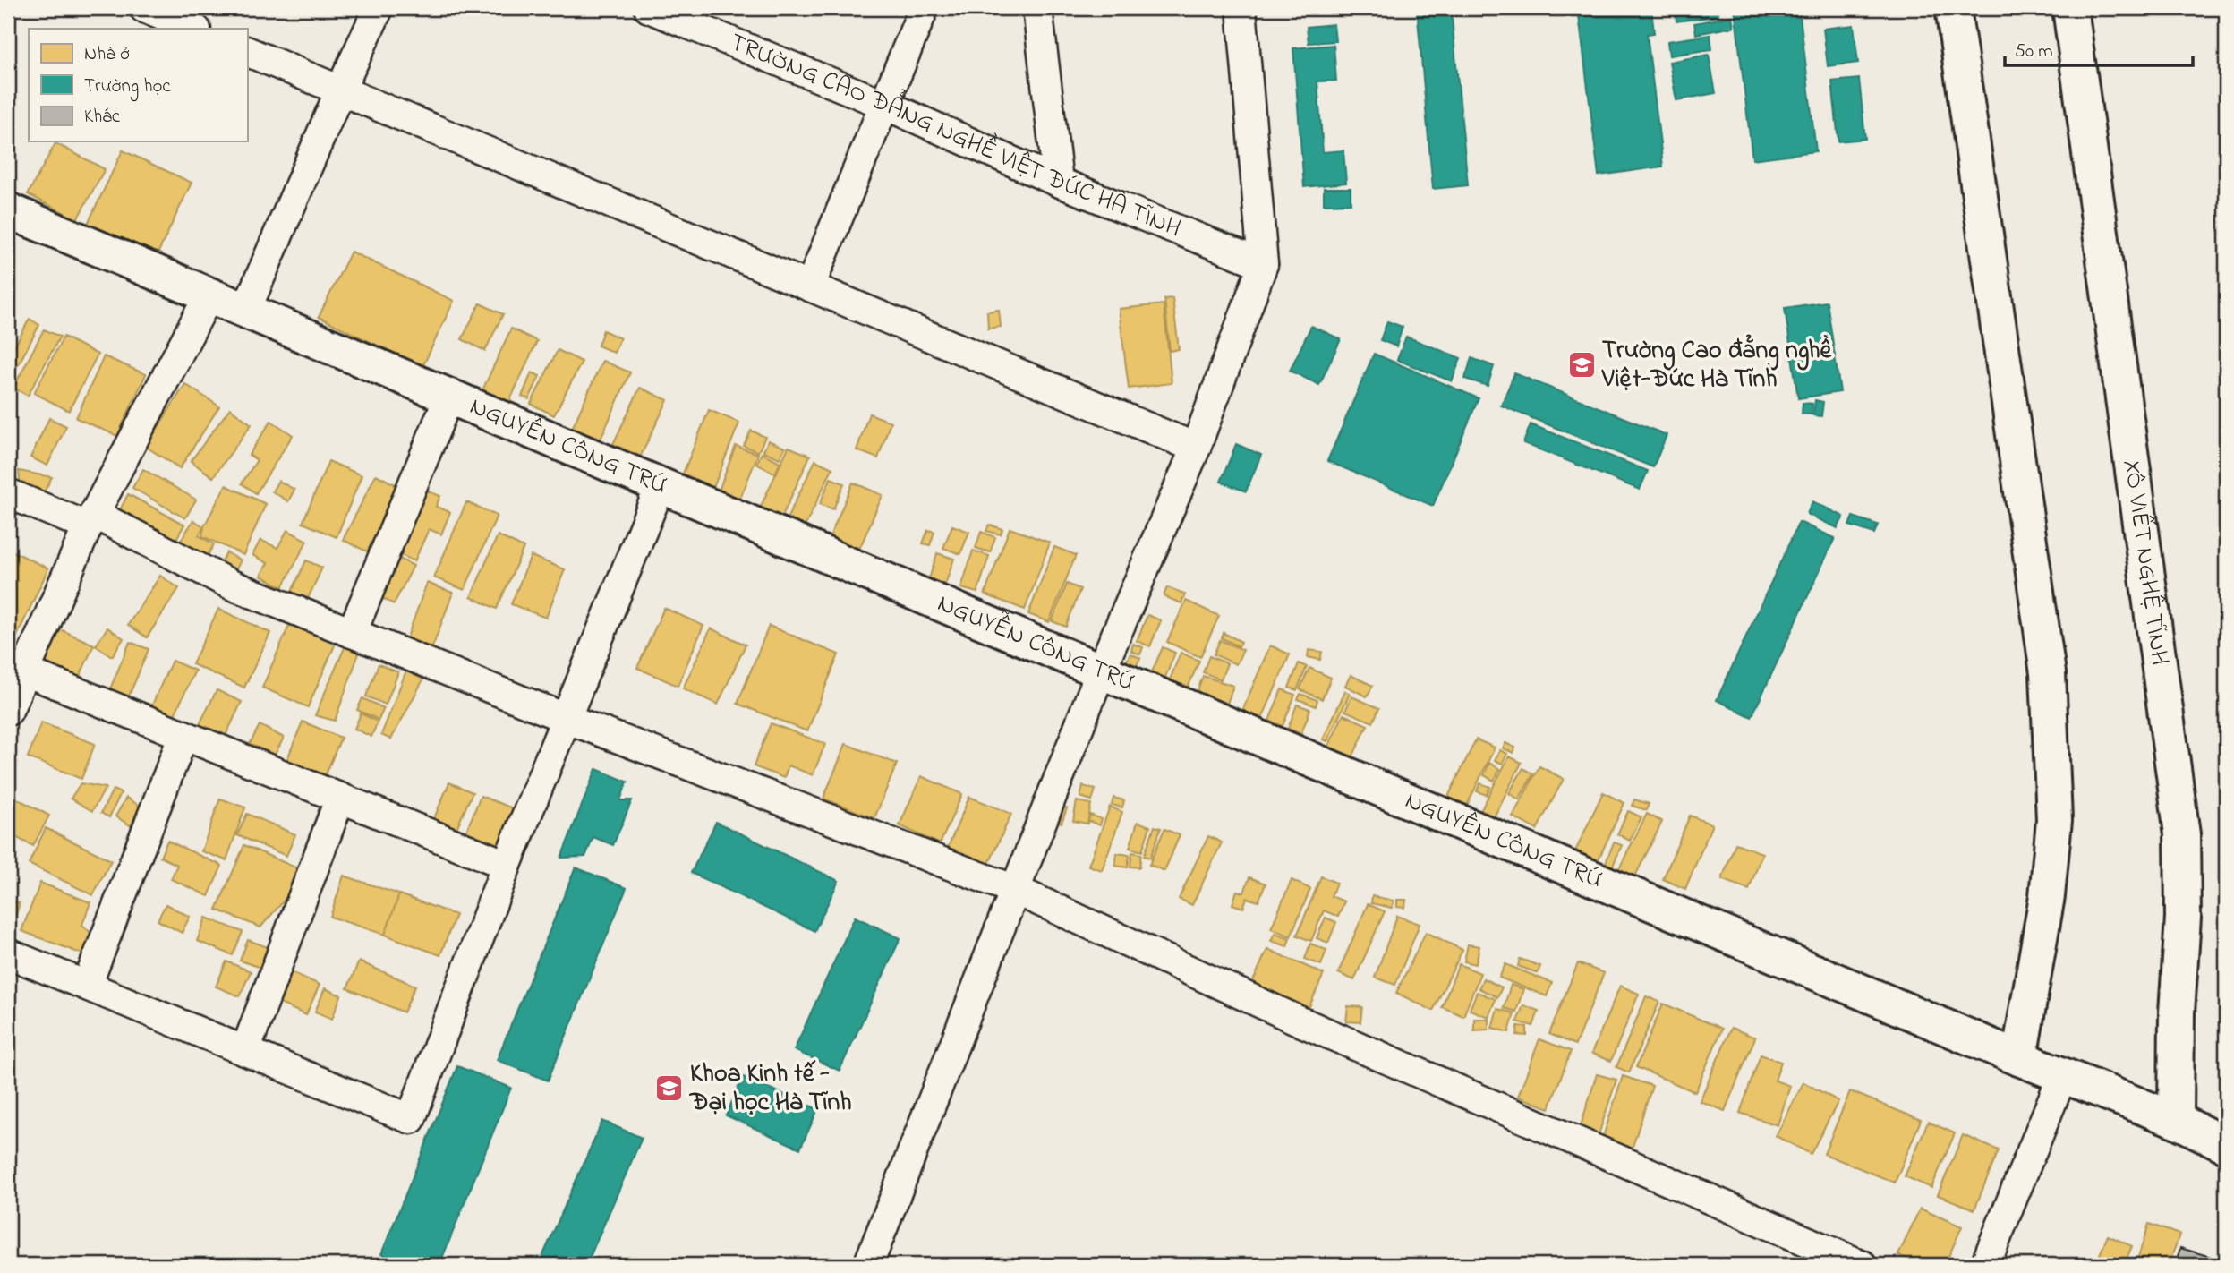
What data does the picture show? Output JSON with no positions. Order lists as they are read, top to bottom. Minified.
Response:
{"streets":{"main road":["NGUYỄN CÔNG TRỨ","XÔ VIẾT NGHỆ TĨNH"],"street":["TRƯỜNG CAO ĐẲNG NGHỀ VIỆT ĐỨC HÀ TĨNH"]},"crossings":[["NGUYỄN CÔNG TRỨ","XÔ VIẾT NGHỆ TĨNH"]],"places":{"school or university":["Trường Cao đẳng nghề Việt-Đức Hà Tĩnh","Khoa Kinh tế - Đại học Hà Tĩnh"]},"legend":["Nhà ở","Trường học","Khác"],"scale_bar":"50 m"}
